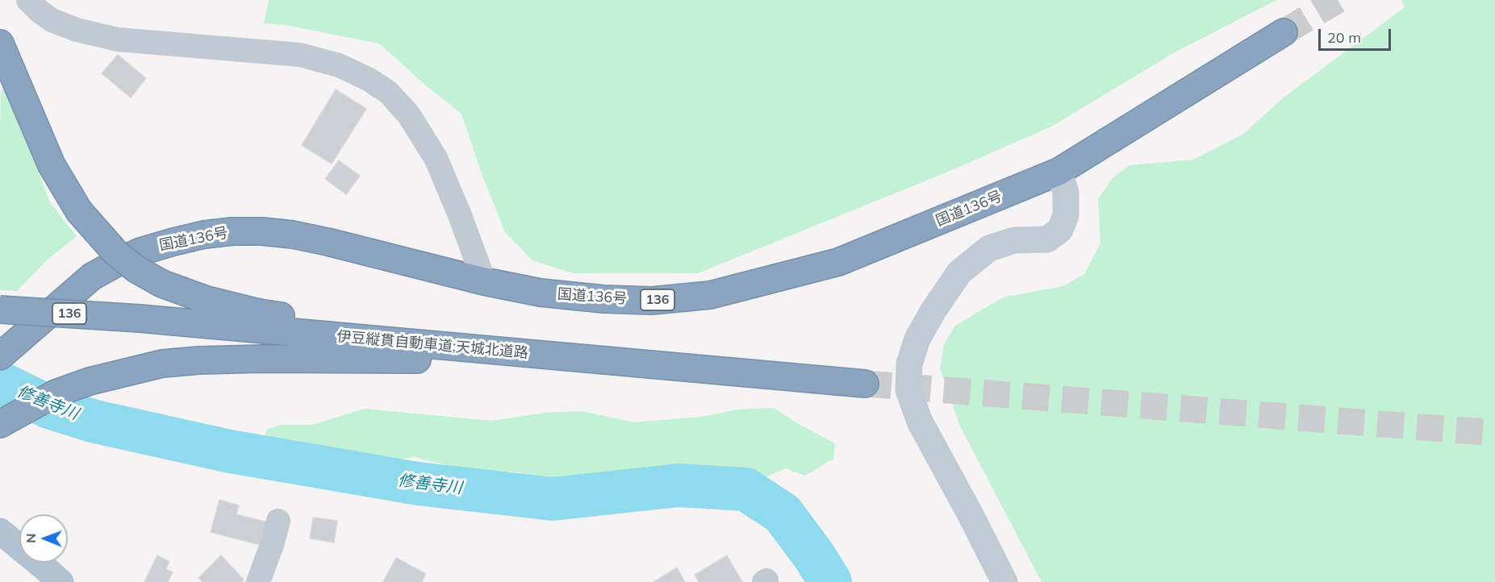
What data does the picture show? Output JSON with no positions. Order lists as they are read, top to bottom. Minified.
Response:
{"streets":{"highway":["国道136号","136","伊豆縦貫自動車道;天城北道路"]},"water":["修善寺川"],"scale_bar":"20 m","north":"left"}
